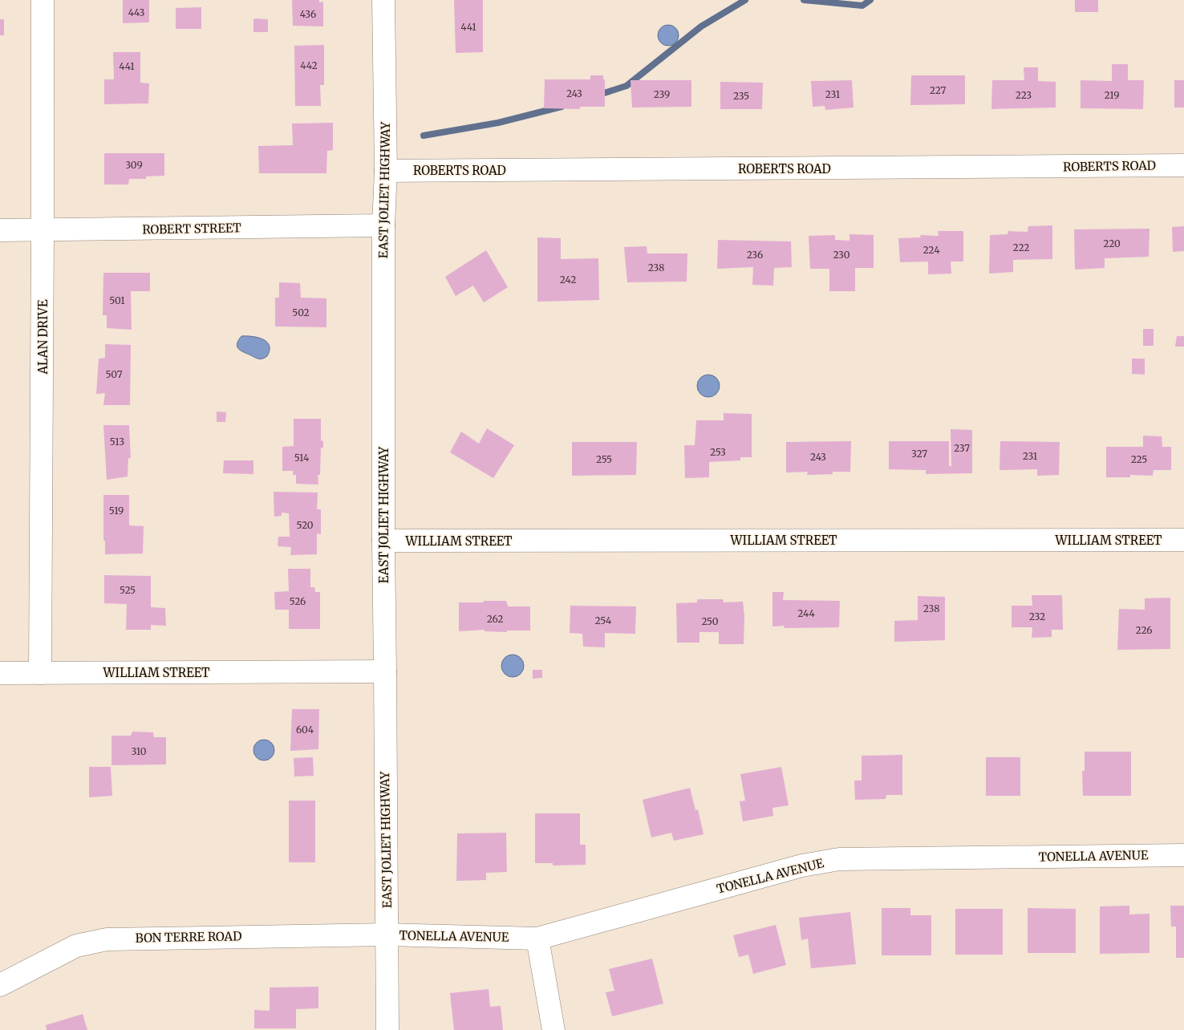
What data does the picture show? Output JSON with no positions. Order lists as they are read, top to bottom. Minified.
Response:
{"streets":{"street":["ROBERTS ROAD","EAST JOLIET HIGHWAY","ROBERT STREET","ALAN DRIVE","WILLIAM STREET","TONELLA AVENUE","BON TERRE ROAD"]},"crossings":[["ROBERTS ROAD","EAST JOLIET HIGHWAY"],["EAST JOLIET HIGHWAY","ROBERT STREET"],["EAST JOLIET HIGHWAY","WILLIAM STREET"],["EAST JOLIET HIGHWAY","TONELLA AVENUE"],["EAST JOLIET HIGHWAY","BON TERRE ROAD"],["ROBERT STREET","ALAN DRIVE"],["ALAN DRIVE","WILLIAM STREET"],["TONELLA AVENUE","BON TERRE ROAD"]],"house_numbers":["443","436","441","442","441","227","243","239","231","223","219","235","309","220","222","224","236","230","238","242","501","502","507","513","237","253","327","231","243","514","255","225","519","520","525","526","238","244","232","262","254","250","226","604","310"]}
